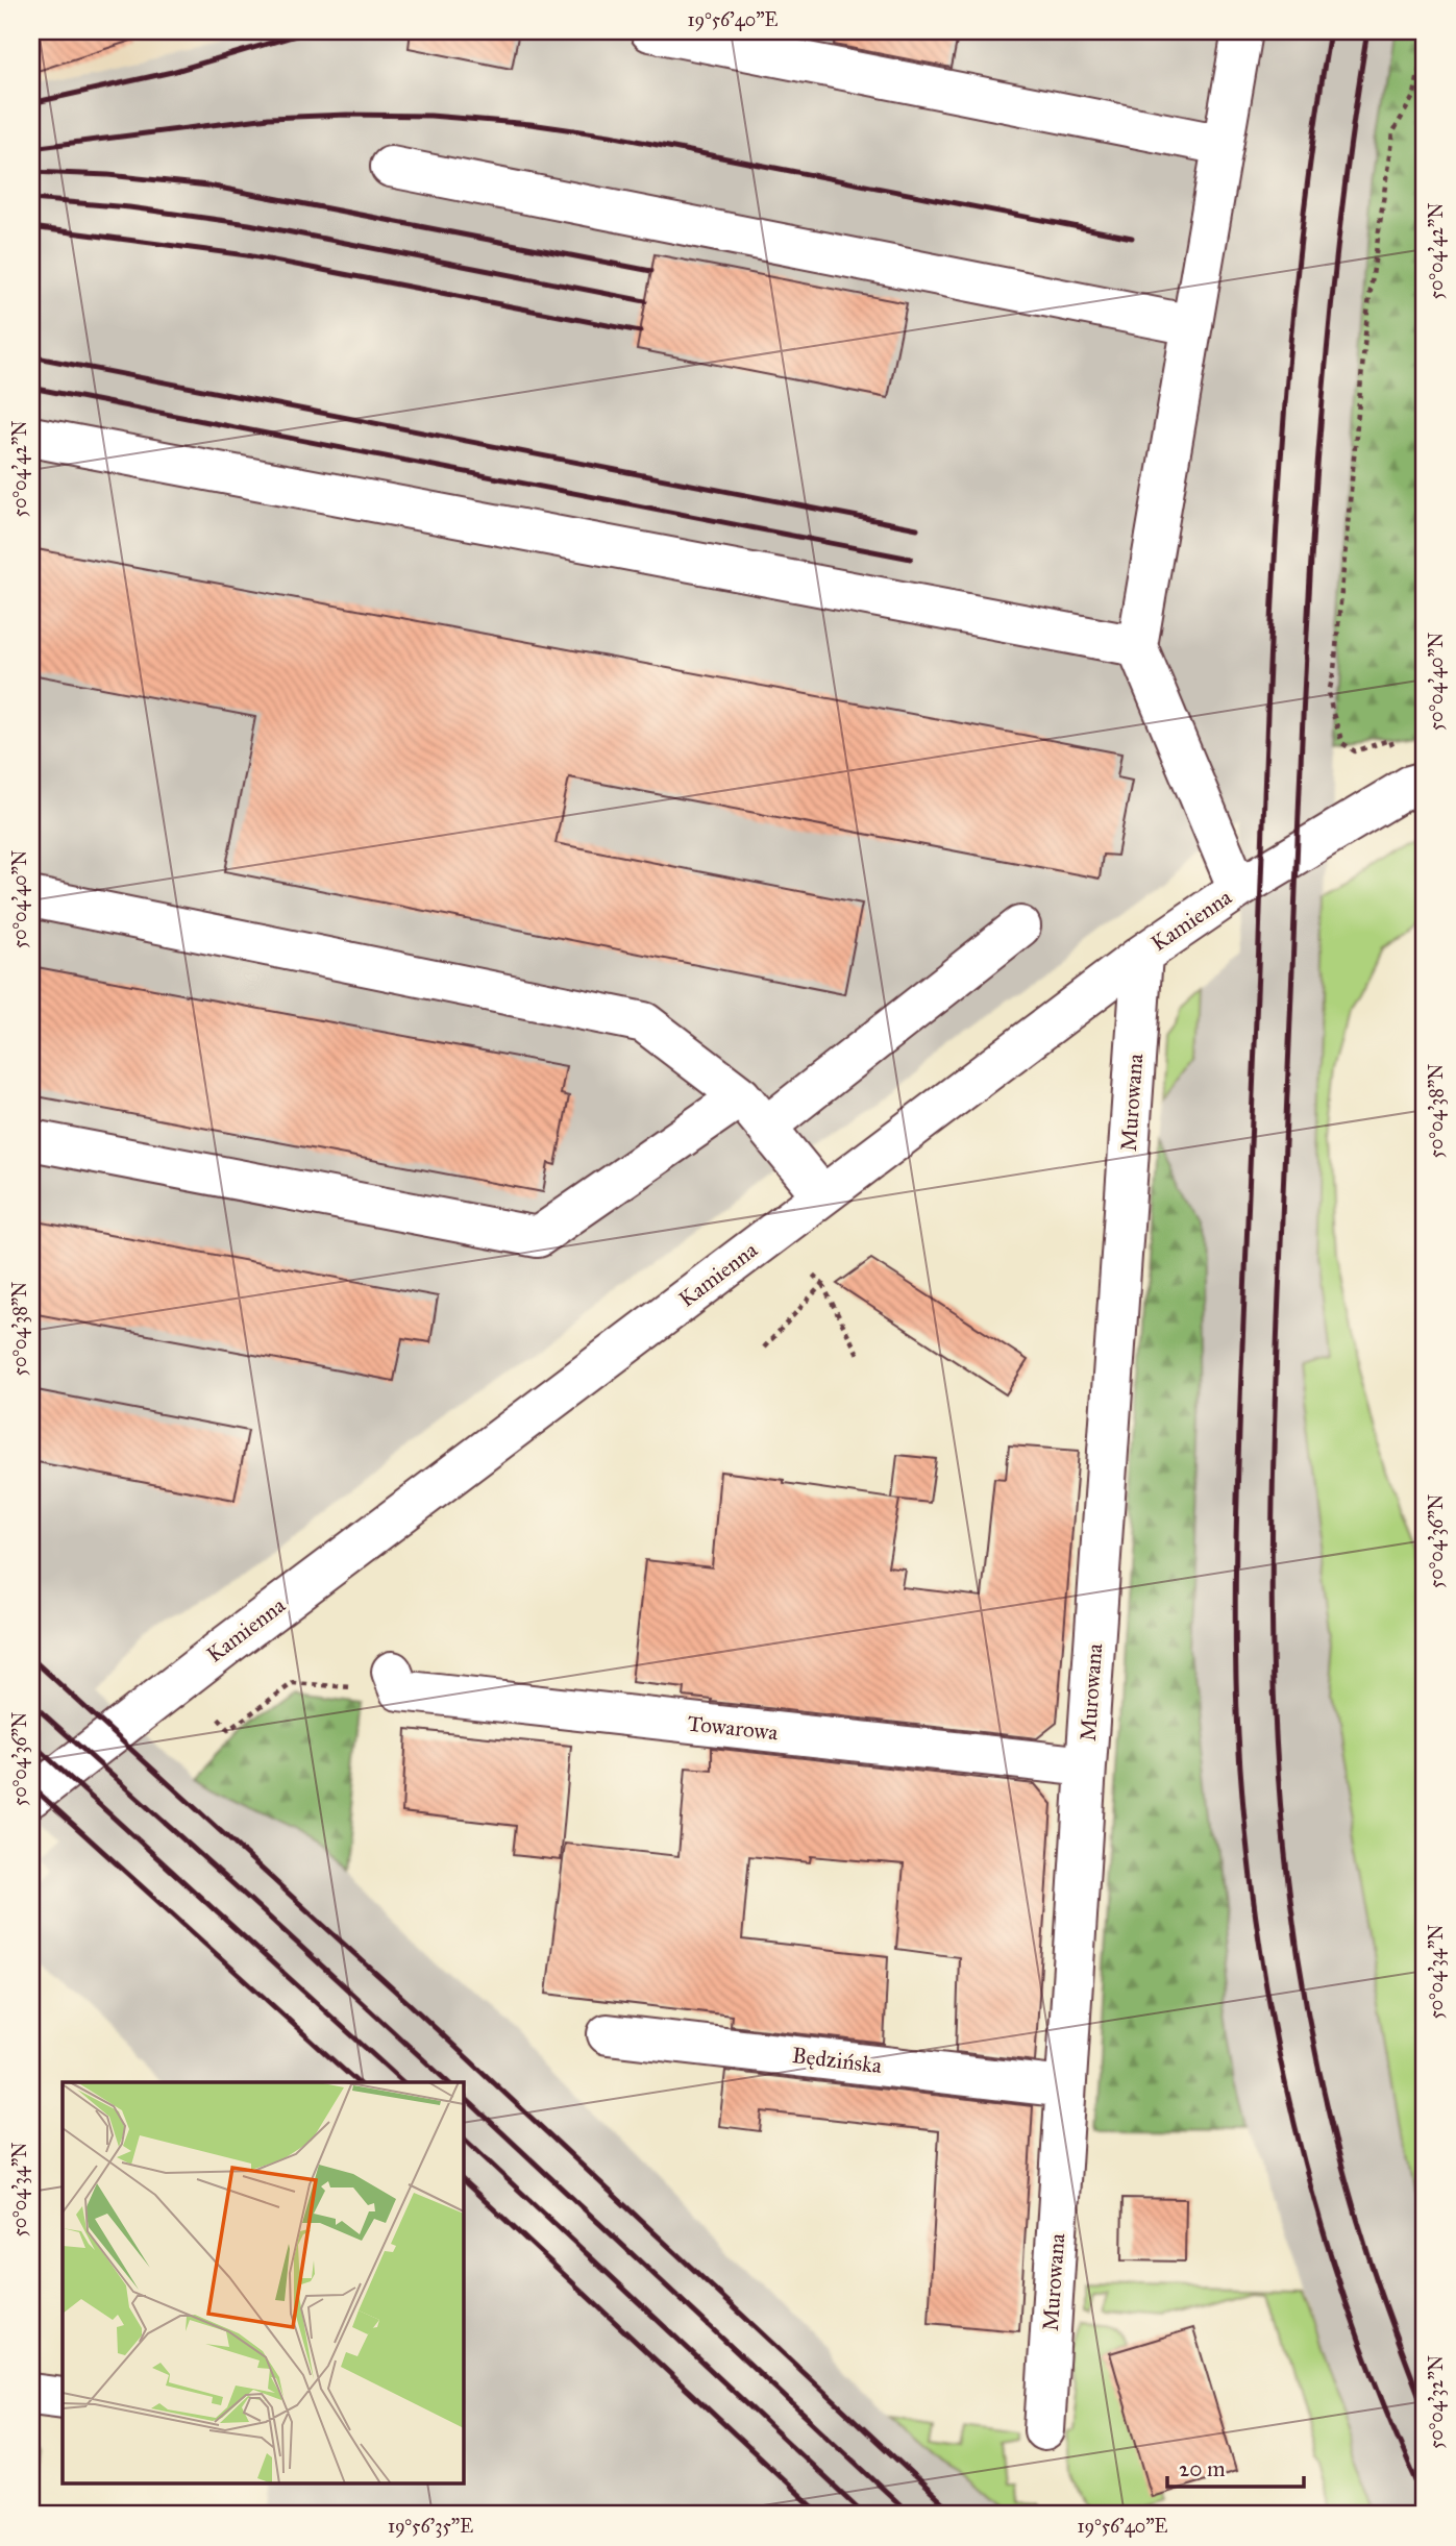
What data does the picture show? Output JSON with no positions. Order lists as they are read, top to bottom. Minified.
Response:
{"streets":{"street":["Kamienna","Murowana","Towarowa","Będzińska"]},"crossings":[["Kamienna","Murowana"],["Murowana","Towarowa"],["Murowana","Będzińska"]],"scale_bar":"20 m","coordinates":["19°56'40\"E","50°04'42\"N","50°04'40\"N","50°04'38\"N","50°04'36\"N","50°04'34\"N","50°04'32\"N","19°56'35\"E"]}
